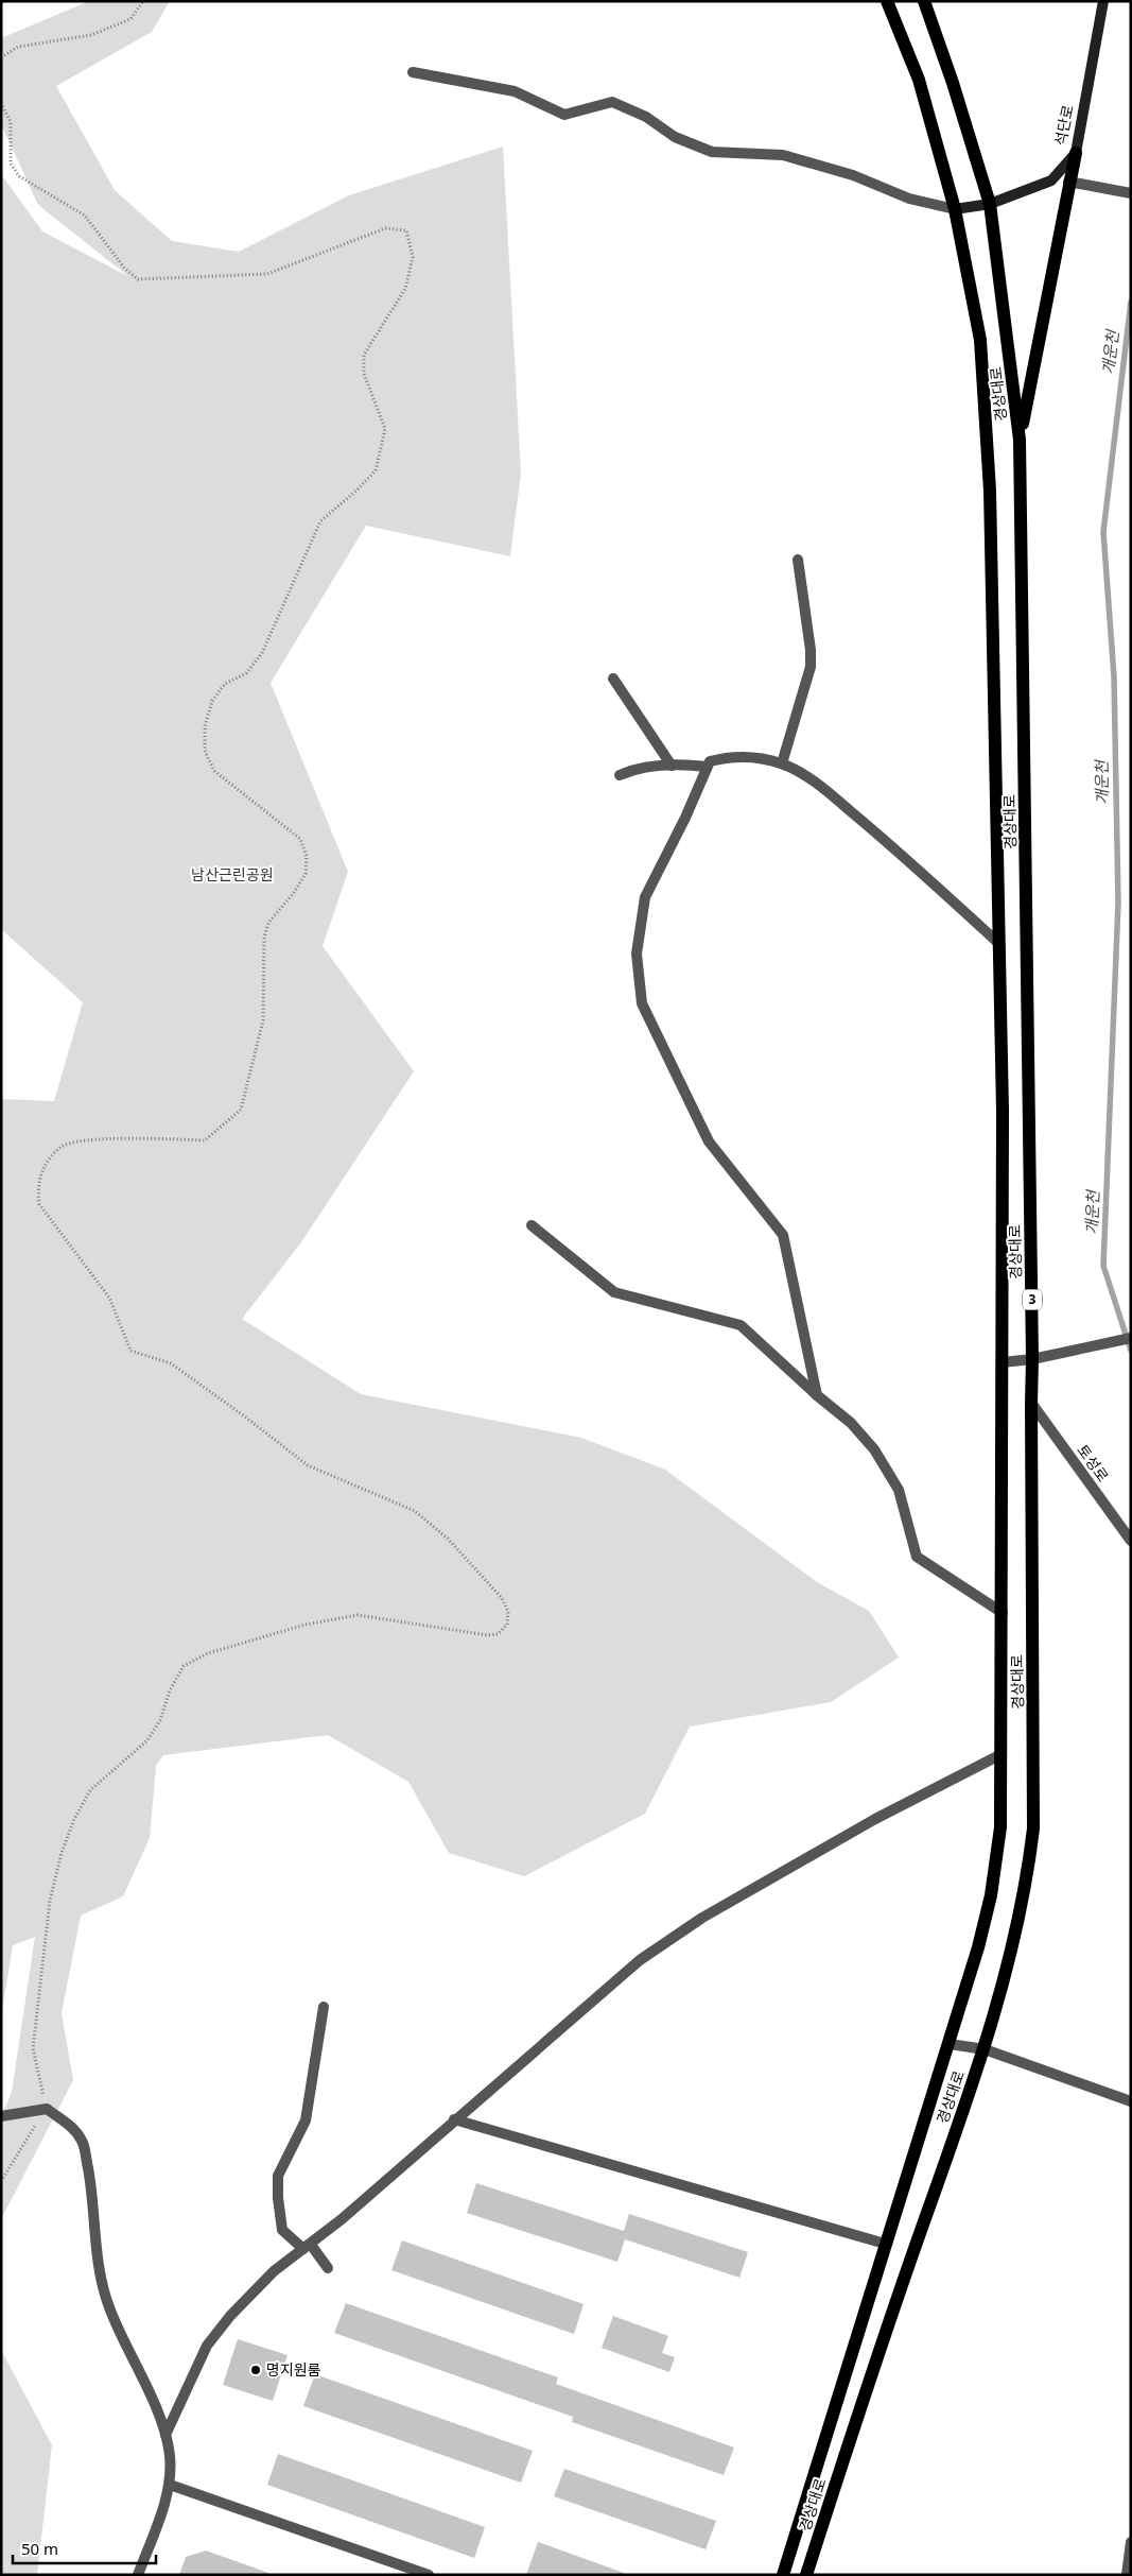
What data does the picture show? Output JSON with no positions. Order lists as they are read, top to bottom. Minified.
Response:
{"streets":{"main road":["석단로","경상대로","3"],"street":["토성로"]},"crossings":[["석단로","경상대로"],["경상대로","토성로"]],"water":["개운천"],"parks":["남산근린공원"],"places":["명지원룸"],"scale_bar":"50 m"}
